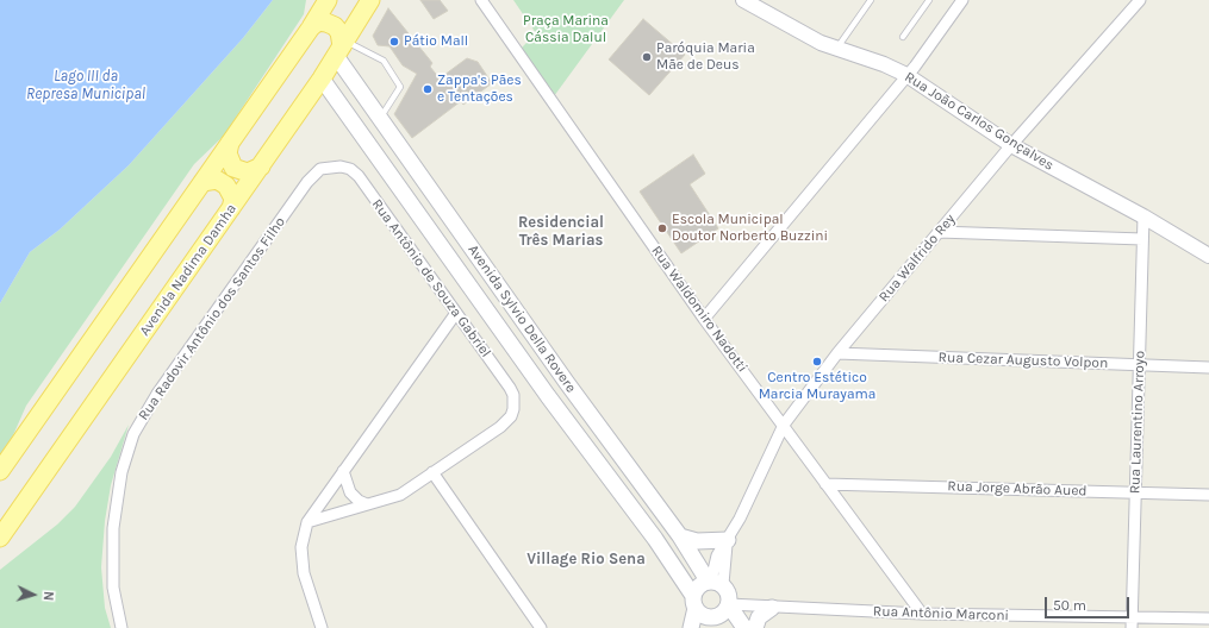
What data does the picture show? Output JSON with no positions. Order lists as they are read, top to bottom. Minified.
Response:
{"streets":{"main road":["Avenida Nadima Damha","Avenida Sylvio Della Rovere"],"street":["Rua João Carlos Gonçalves","Rua Walfrido Rey","Rua Antônio de Souza Gabriel","Rua Waldomiro Nadotti","Rua Radovir Antônio dos Santos Filho","Rua Cezar Augusto Volpon","Rua Laurentino Arroyo","Rua Jorge Abrão Aued","Rua Antônio Marconi"]},"crossings":[["Rua João Carlos Gonçalves","Rua Walfrido Rey"],["Rua João Carlos Gonçalves","Rua Laurentino Arroyo"],["Rua Walfrido Rey","Rua Waldomiro Nadotti"],["Rua Walfrido Rey","Avenida Sylvio Della Rovere"],["Rua Walfrido Rey","Rua Cezar Augusto Volpon"],["Rua Walfrido Rey","Rua Antônio Marconi"],["Avenida Nadima Damha","Avenida Sylvio Della Rovere"],["Rua Antônio de Souza Gabriel","Rua Radovir Antônio dos Santos Filho"],["Rua Waldomiro Nadotti","Rua Jorge Abrão Aued"],["Rua Waldomiro Nadotti","Rua Antônio Marconi"],["Avenida Sylvio Della Rovere","Rua Antônio Marconi"],["Rua Cezar Augusto Volpon","Rua Laurentino Arroyo"],["Rua Laurentino Arroyo","Rua Jorge Abrão Aued"],["Rua Laurentino Arroyo","Rua Antônio Marconi"]],"districts":["Residencial Três Marias","Village Rio Sena"],"water":["Lago III da Represa Municipal"],"parks":["Praça Marina Cássia Dalul"],"places":["Pátio Mall","Paróquia Maria Mãe de Deus","Zappa's Pães e Tentações","Escola Municipal Doutor Norberto Buzzini","Centro Estético Marcia Murayama"],"scale_bar":"50 m","north":"right"}
